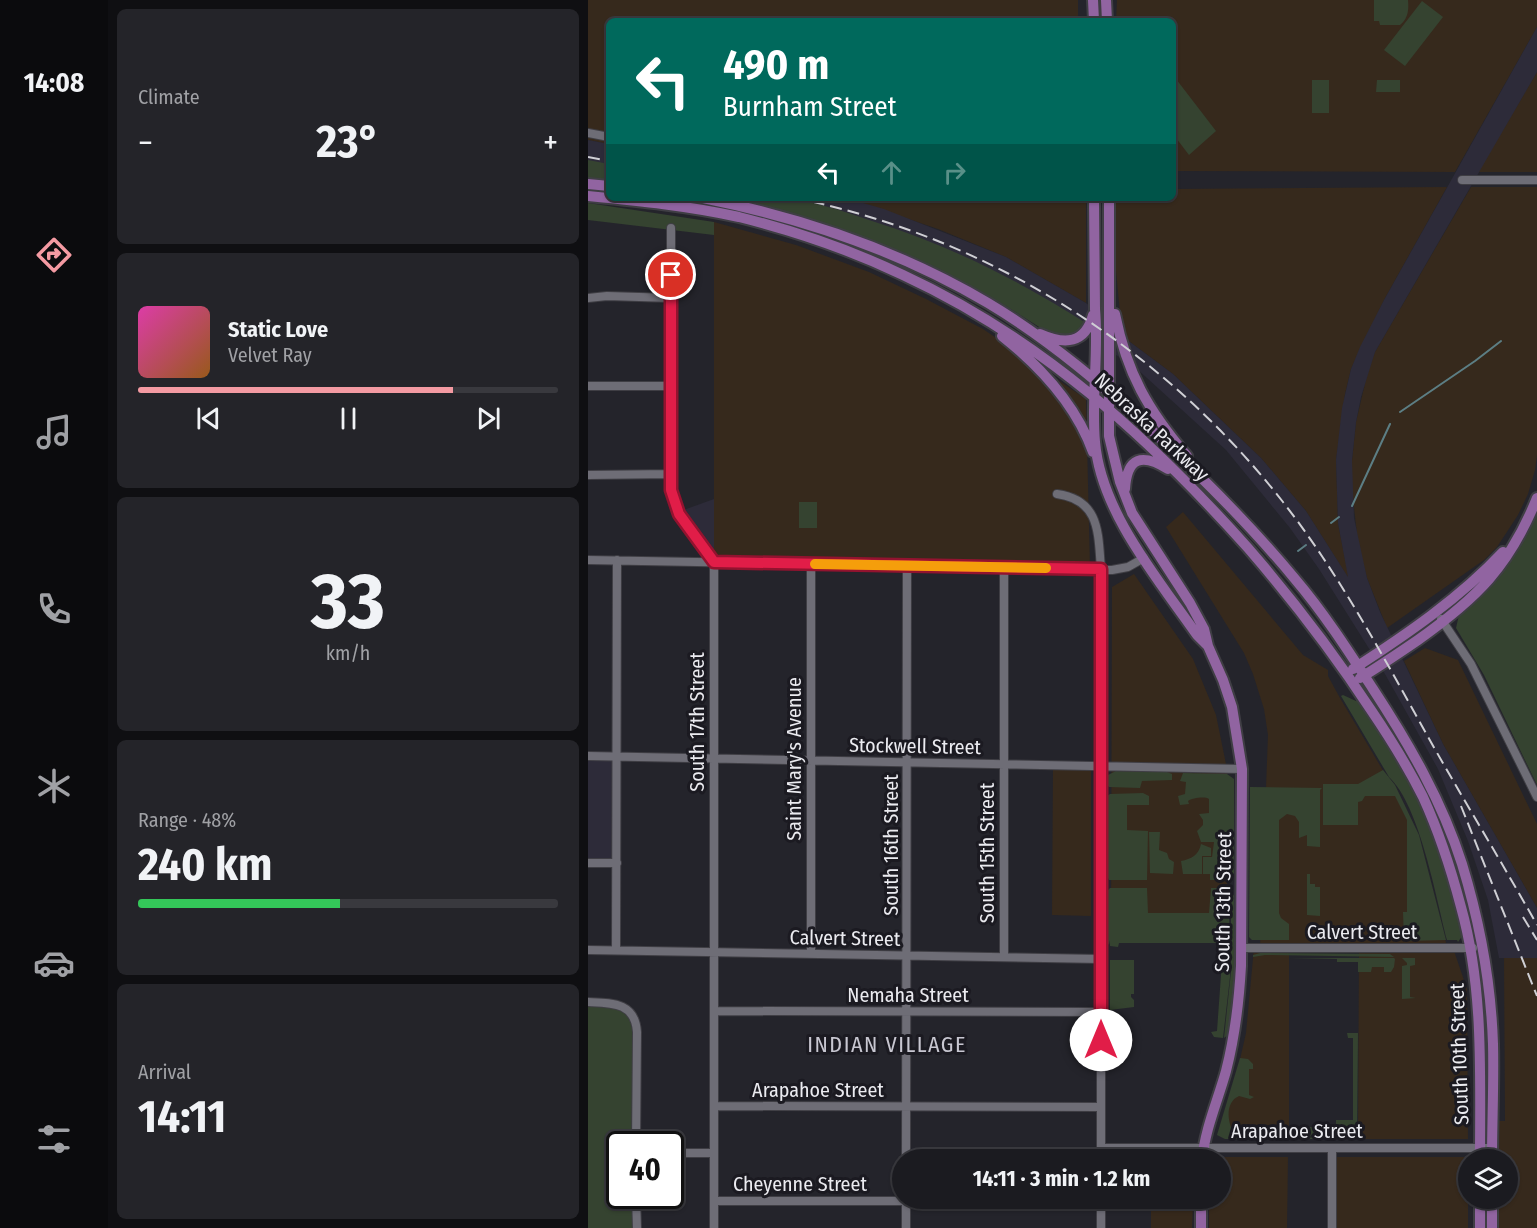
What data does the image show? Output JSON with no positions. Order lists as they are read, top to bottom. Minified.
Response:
{"streets":{"main road":["Nebraska Parkway","South 13th Street","South 10th Street"],"street":["South 17th Street","Stockwell Street","Saint Mary's Avenue","South 16th Street","South 15th Street","Calvert Street","Nemaha Street","Arapahoe Street","Cheyenne Street"]},"crossings":[["Nebraska Parkway","South 13th Street"],["Nebraska Parkway","Calvert Street"],["Nebraska Parkway","South 10th Street"],["South 17th Street","Stockwell Street"],["South 17th Street","Calvert Street"],["South 17th Street","Nemaha Street"],["South 17th Street","Arapahoe Street"],["South 17th Street","Cheyenne Street"],["Stockwell Street","Saint Mary's Avenue"],["Stockwell Street","South 16th Street"],["Stockwell Street","South 15th Street"],["Stockwell Street","South 13th Street"],["Saint Mary's Avenue","Calvert Street"],["South 16th Street","Calvert Street"],["South 16th Street","Nemaha Street"],["South 16th Street","Arapahoe Street"],["South 15th Street","Calvert Street"],["South 13th Street","Calvert Street"],["South 13th Street","Arapahoe Street"],["Calvert Street","South 10th Street"]],"districts":["INDIAN VILLAGE"],"page":{"tabs":"14:08","tile":["Climate",["33","km/h"],["Range · 48%","240 km"],["Arrival","14:11"]],"turn":["490 m","Burnham Street"],"heat":["−","23°","+"],"song":["Static Love","Velvet Ray"],"limit":"40","trip":"14:11 · 3 min · 1.2 km"}}
